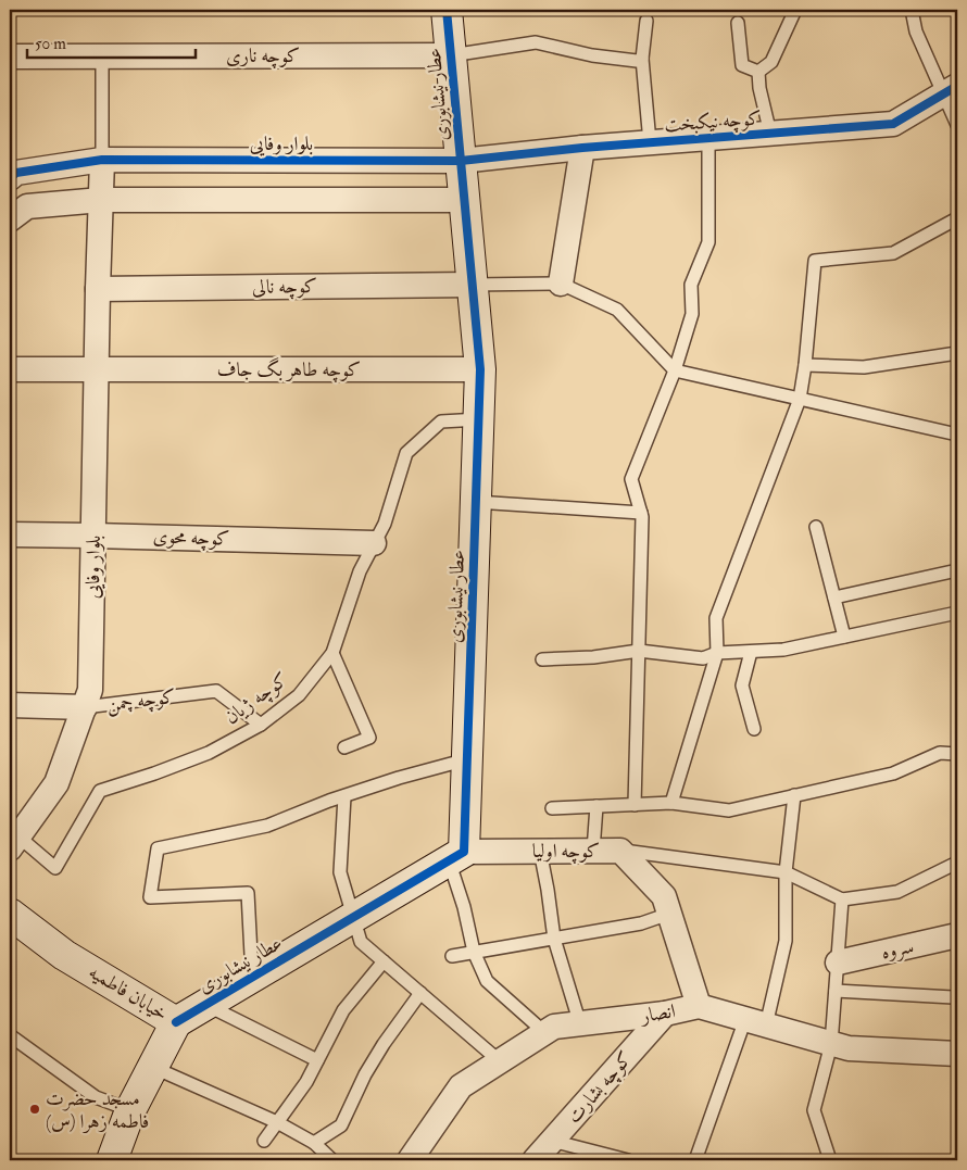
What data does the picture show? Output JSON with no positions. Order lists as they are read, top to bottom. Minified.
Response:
{"streets":{"street":["کوچه ناری","عطار نیشابوری","کوچه نیکبخت","بلوار وفایی","کوچه نالی","کوچه طاهر بگ جاف","کوچه محوی","کوچه چمن","کوچه اولیا","سروه","خیابان فاطمیه","انصار","کوچه بشارت"],"lane":["کوچه ژیان"]},"crossings":[["کوچه ناری","عطار نیشابوری"],["عطار نیشابوری","کوچه نیکبخت"],["عطار نیشابوری","بلوار وفایی"],["عطار نیشابوری","کوچه نالی"],["عطار نیشابوری","کوچه طاهر بگ جاف"],["عطار نیشابوری","کوچه ژیان"],["عطار نیشابوری","کوچه اولیا"],["عطار نیشابوری","خیابان فاطمیه"],["کوچه نیکبخت","بلوار وفایی"],["بلوار وفایی","کوچه نالی"],["بلوار وفایی","کوچه طاهر بگ جاف"],["بلوار وفایی","کوچه محوی"],["بلوار وفایی","کوچه ژیان"],["بلوار وفایی","کوچه چمن"],["کوچه محوی","کوچه ژیان"],["کوچه ژیان","کوچه چمن"],["کوچه اولیا","انصار"],["انصار","کوچه بشارت"]],"places":["مسجد حضرت فاطمه زهرا (س)"],"scale_bar":"50 m"}
